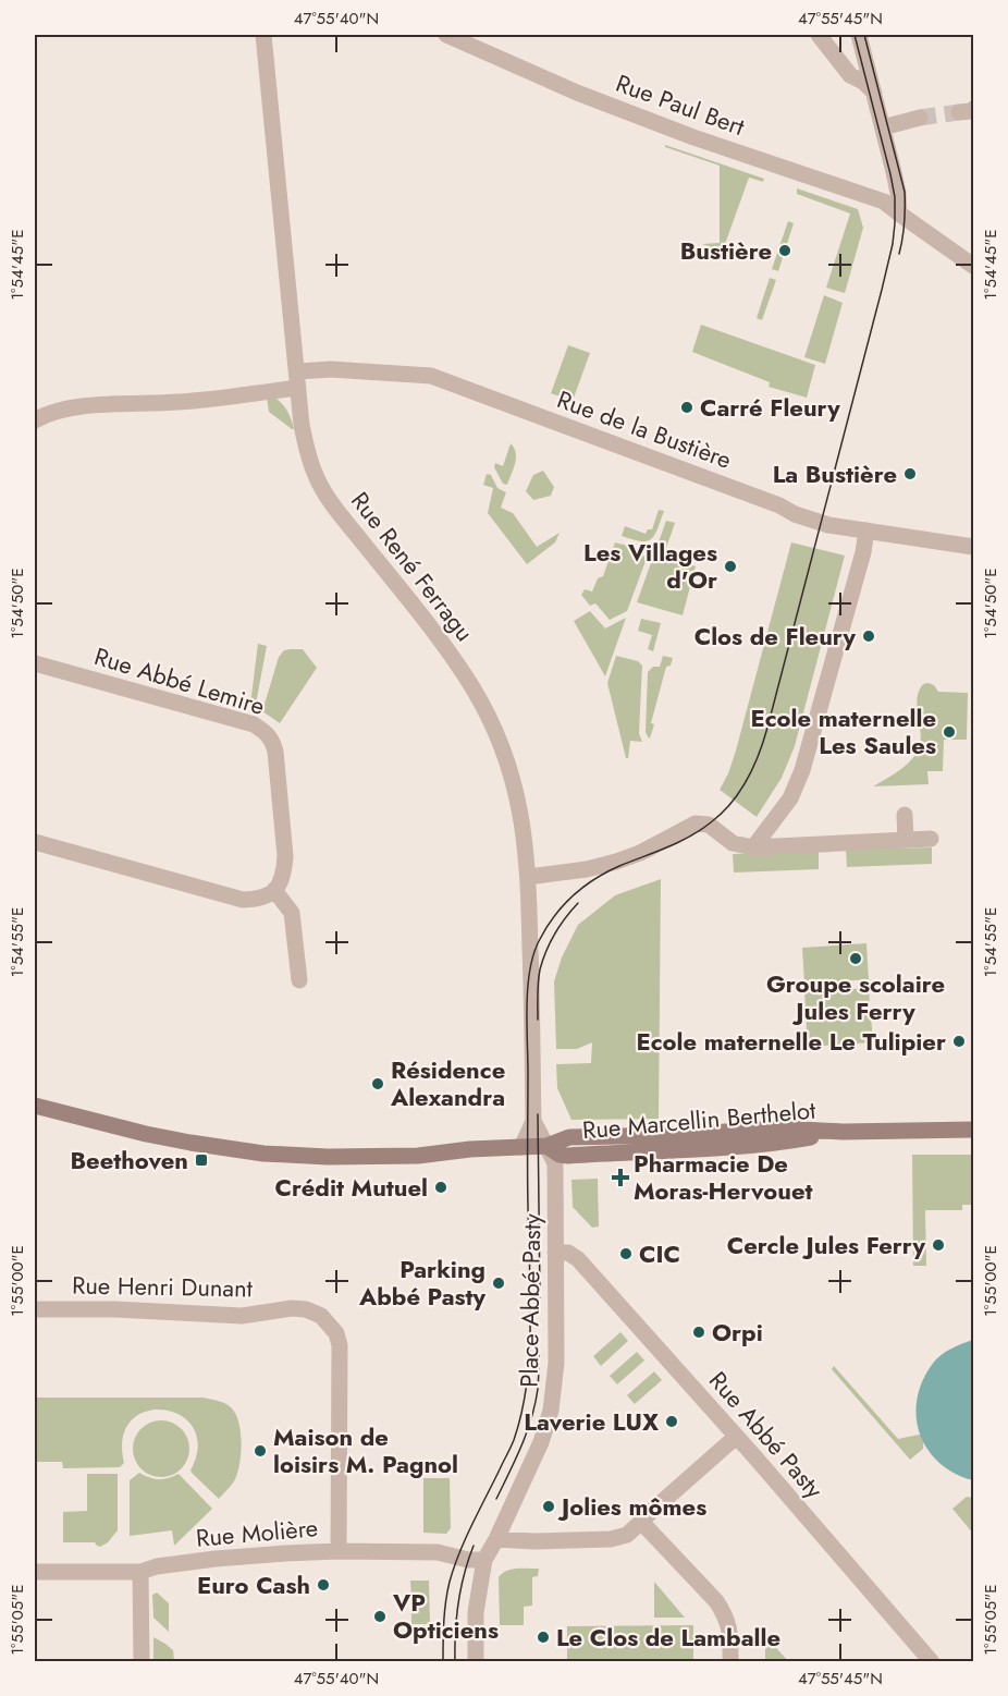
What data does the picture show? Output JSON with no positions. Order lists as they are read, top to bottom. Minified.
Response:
{"streets":{"main road":["Rue Marcellin Berthelot"],"street":["Rue Paul Bert","Rue de la Bustière","Rue René Ferragu","Rue Abbé Lemire","Rue Henri Dunant","Place Abbé Pasty","Rue Abbé Pasty","Rue Molière"]},"crossings":[["Rue de la Bustière","Rue René Ferragu"],["Rue René Ferragu","Rue Marcellin Berthelot"],["Rue René Ferragu","Place Abbé Pasty"],["Rue Marcellin Berthelot","Place Abbé Pasty"],["Rue Henri Dunant","Rue Molière"],["Place Abbé Pasty","Rue Abbé Pasty"],["Place Abbé Pasty","Rue Molière"]],"places":{"other":["Bustière","Carré Fleury","La Bustière","Les Villages d'Or","Clos de Fleury","Ecole maternelle Les Saules","Groupe scolaire Jules Ferry","Ecole maternelle Le Tulipier","Résidence Alexandra","Crédit Mutuel","Cercle Jules Ferry","CIC","Parking Abbé Pasty","Orpi","Laverie LUX","Maison de loisirs M. Pagnol","Jolies mômes","Euro Cash","VP Opticiens","Le Clos de Lamballe"],"transit":["Beethoven"],"health":["Pharmacie De Moras-Hervouet"]},"coordinates":["47°55'40\"N","47°55'45\"N","1°54'45\"E","1°54'50\"E","1°54'55\"E","1°55'00\"E","1°55'05\"E"]}
